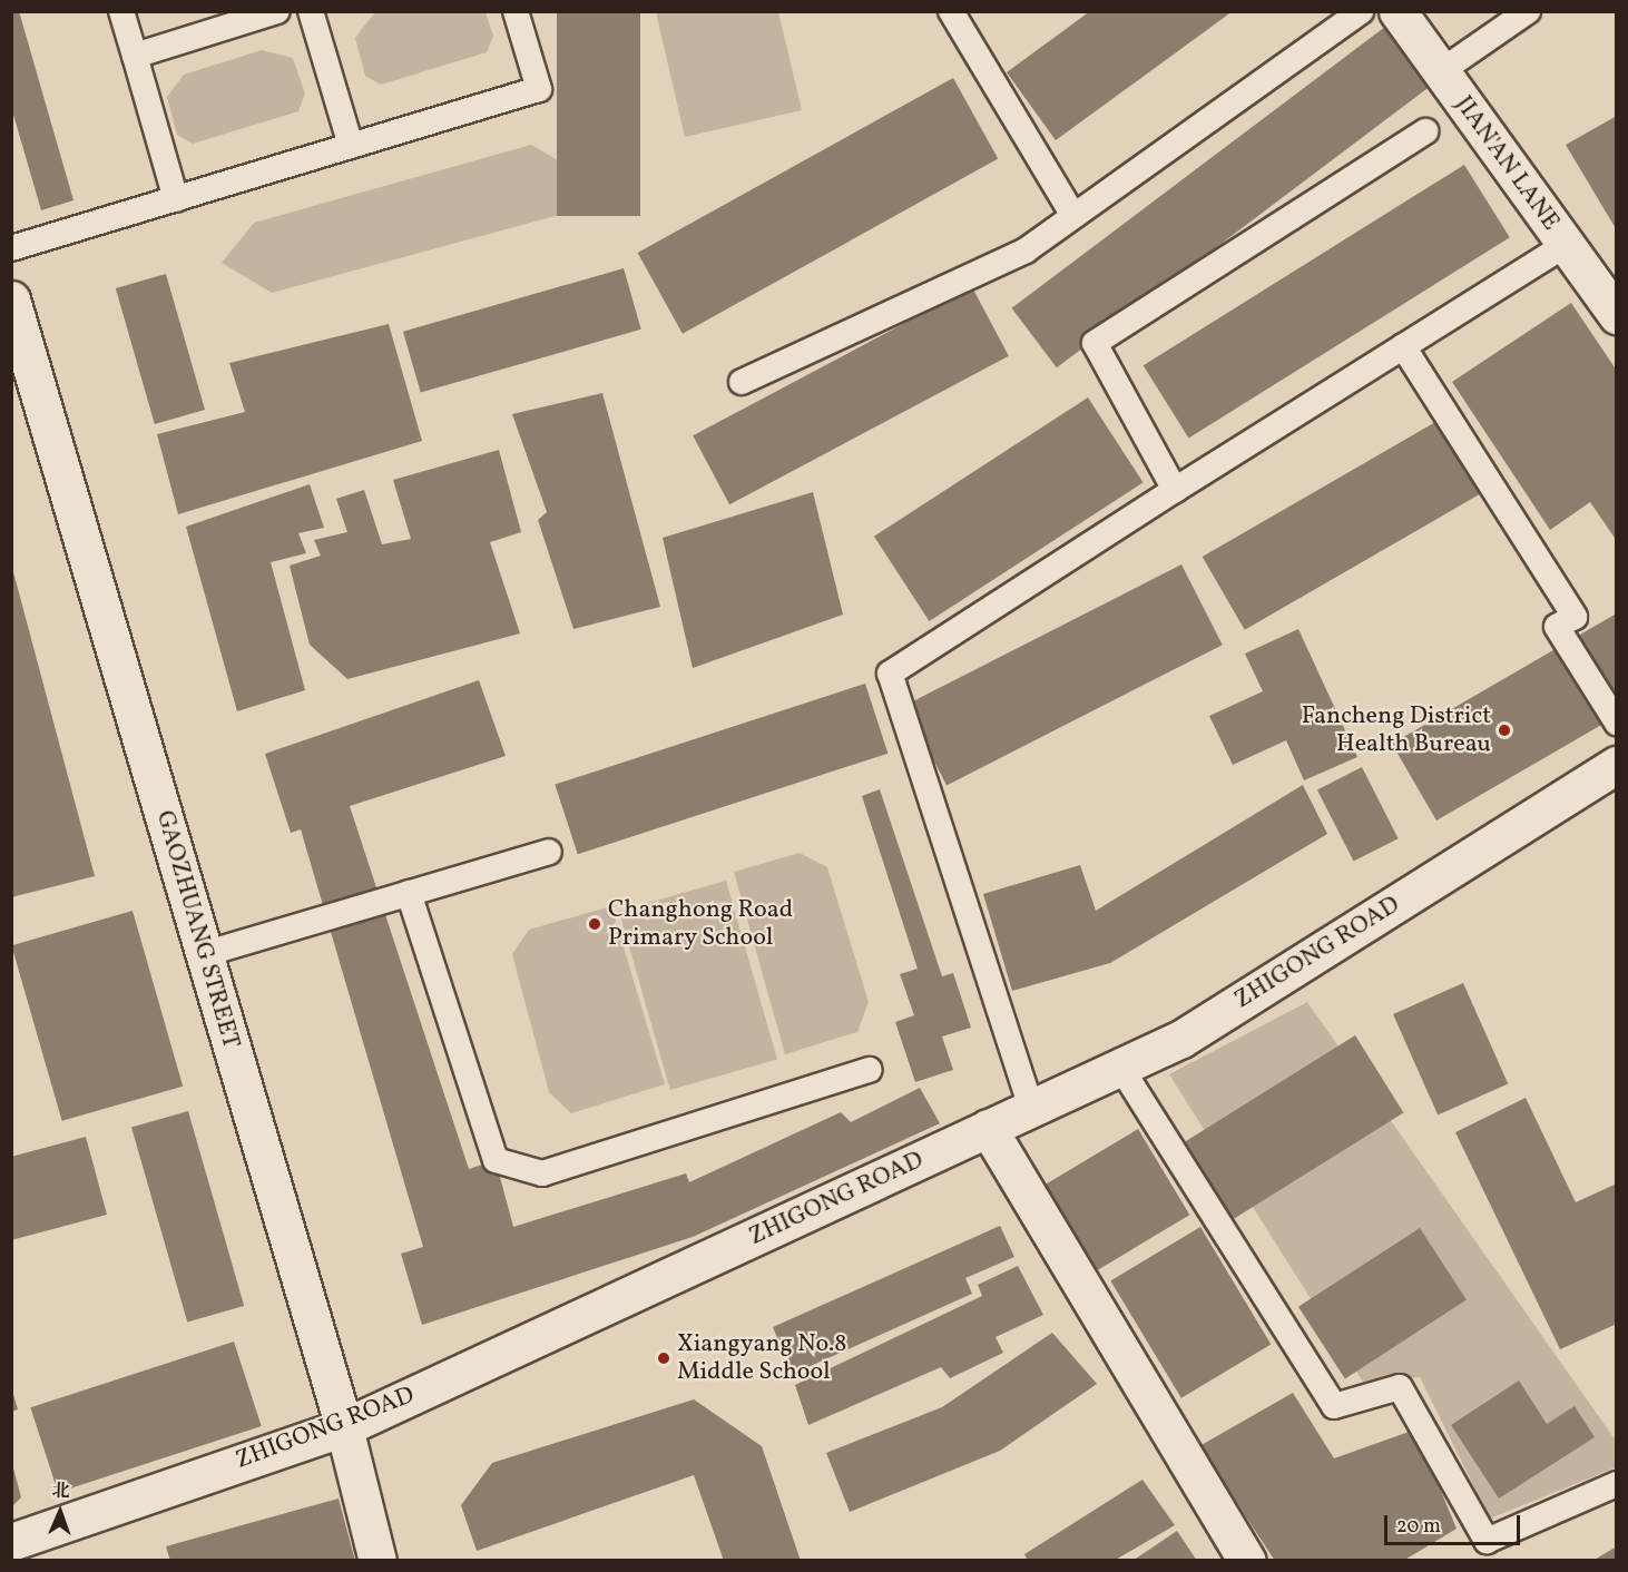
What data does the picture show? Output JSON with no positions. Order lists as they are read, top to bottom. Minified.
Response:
{"streets":{"street":["JIAN'AN LANE","GAOZHUANG STREET","ZHIGONG ROAD"]},"crossings":[["GAOZHUANG STREET","ZHIGONG ROAD"]],"places":["Fancheng District Health Bureau","Changhong Road Primary School","Xiangyang No.8 Middle School"],"scale_bar":"20 m","north":"top"}
